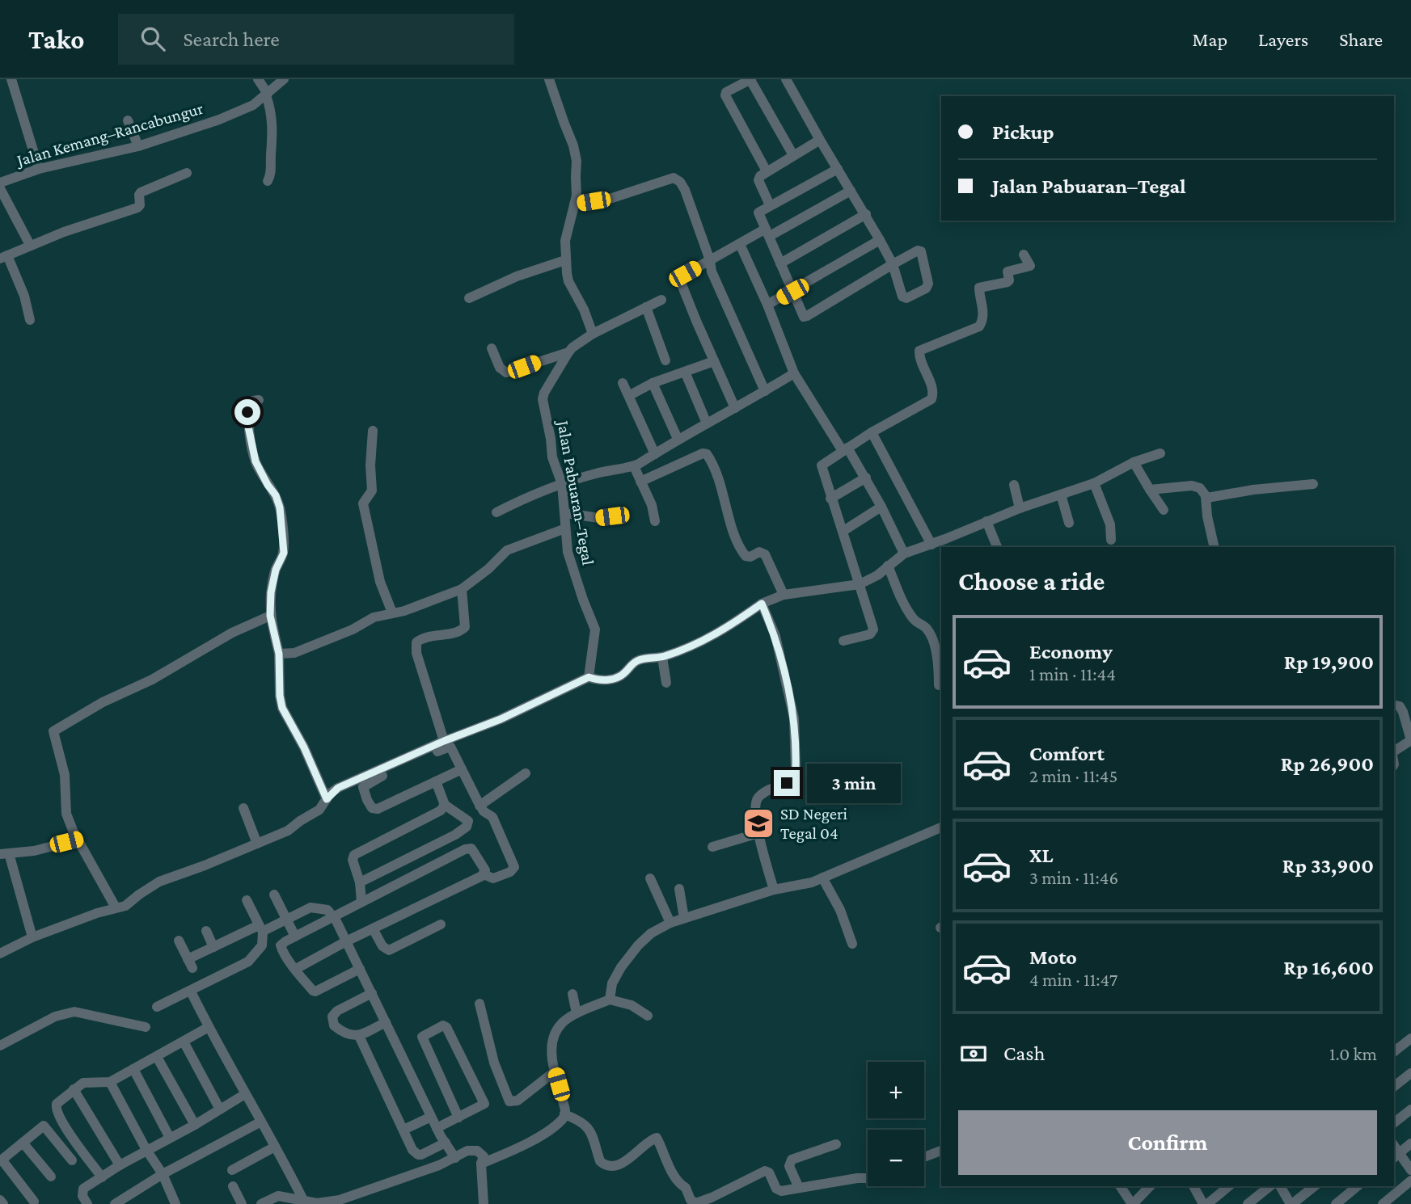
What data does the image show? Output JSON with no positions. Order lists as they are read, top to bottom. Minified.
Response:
{"streets":{"street":["Jalan Kemang–Rancabungur","Jalan Pabuaran–Tegal"]},"places":{"school or university":["SD Negeri Tegal 04"]},"page":{"header":"Tako","search":"Search here","nav":["Map","Layers","Share"],"banner":["Pickup","Jalan Pabuaran–Tegal"],"heading":"Choose a ride","list":[{"name":"Economy","note":"1 min · 11:44","value":"Rp 19,900"},{"name":"Comfort","note":"2 min · 11:45","value":"Rp 26,900"},{"name":"XL","note":"3 min · 11:46","value":"Rp 33,900"},{"name":"Moto","note":"4 min · 11:47","value":"Rp 16,600"}],"bubble":"3 min","pay":["Cash","1.0 km"],"map_buttons":["+","−"],"buttons":"Confirm"}}
